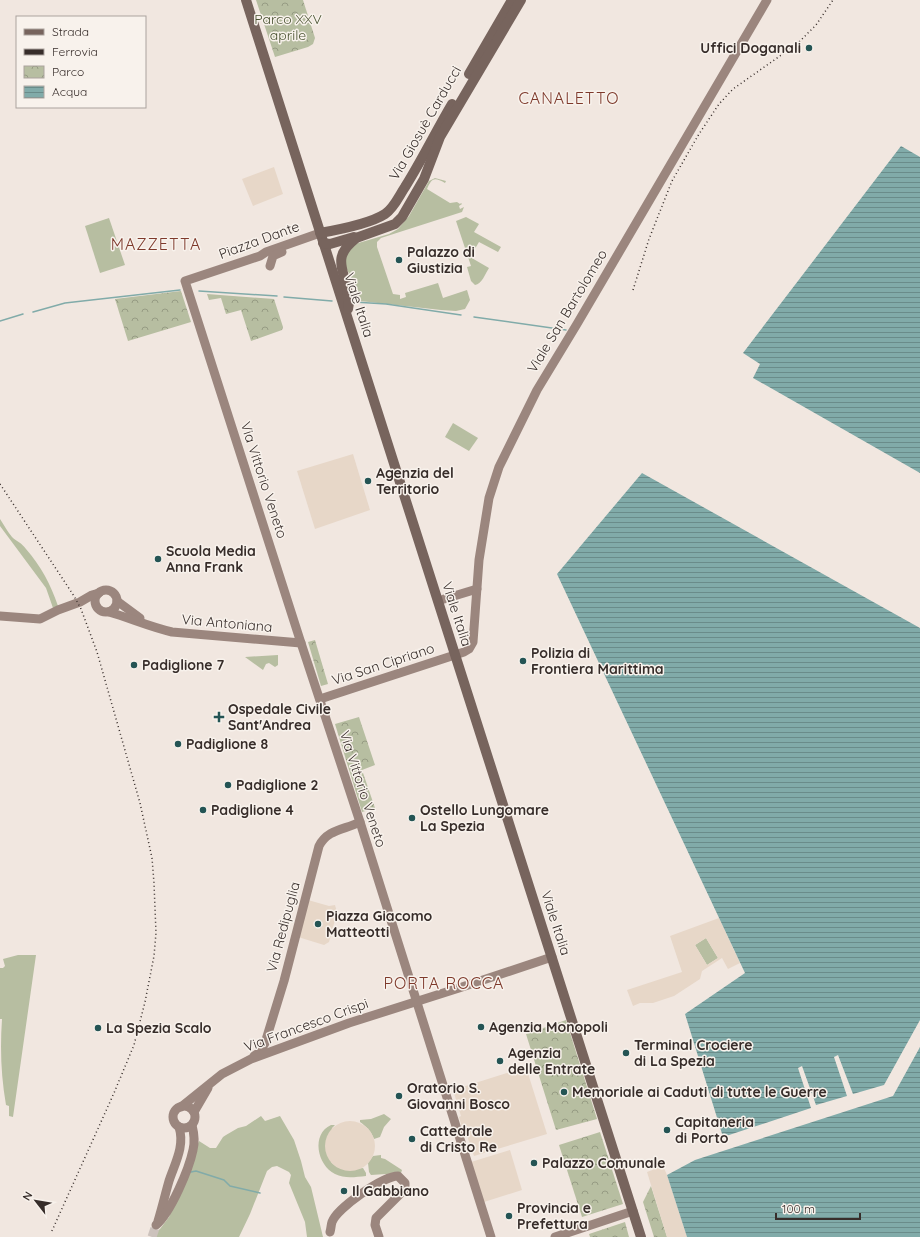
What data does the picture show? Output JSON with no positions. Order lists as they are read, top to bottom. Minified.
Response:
{"streets":{"main road":["Via Giosuè Carducci","Viale Italia"],"street":["Piazza Dante","Viale San Bartolomeo","Via Vittorio Veneto","Via Antoniana","Via San Cipriano","Via Redipuglia","Via Francesco Crispi"]},"crossings":[["Via Giosuè Carducci","Piazza Dante"],["Via Giosuè Carducci","Viale Italia"],["Piazza Dante","Viale Italia"],["Piazza Dante","Via Vittorio Veneto"],["Viale Italia","Viale San Bartolomeo"],["Viale Italia","Via San Cipriano"],["Viale Italia","Via Francesco Crispi"],["Viale San Bartolomeo","Via San Cipriano"],["Via Vittorio Veneto","Via Antoniana"],["Via Vittorio Veneto","Via San Cipriano"],["Via Vittorio Veneto","Via Redipuglia"],["Via Vittorio Veneto","Via Francesco Crispi"],["Via Redipuglia","Via Francesco Crispi"]],"districts":["CANALETTO","MAZZETTA","PORTA ROCCA"],"parks":["Parco XXV aprile"],"places":{"other":["Uffici Doganali","Palazzo di Giustizia","Agenzia del Territorio","Scuola Media Anna Frank","Polizia di Frontiera Marittima","Padiglione 7","Padiglione 8","Padiglione 2","Padiglione 4","Ostello Lungomare La Spezia","Piazza Giacomo Matteotti","Agenzia Monopoli","La Spezia Scalo","Terminal Crociere di La Spezia","Agenzia delle Entrate","Memoriale ai Caduti di tutte le Guerre","Oratorio S. Giovanni Bosco","Capitaneria di Porto","Cattedrale di Cristo Re","Palazzo Comunale","Il Gabbiano","Provincia e Prefettura"],"health":["Ospedale Civile Sant'Andrea"]},"legend":["Strada","Ferrovia","Parco","Acqua"],"scale_bar":"100 m","north":"top left"}
